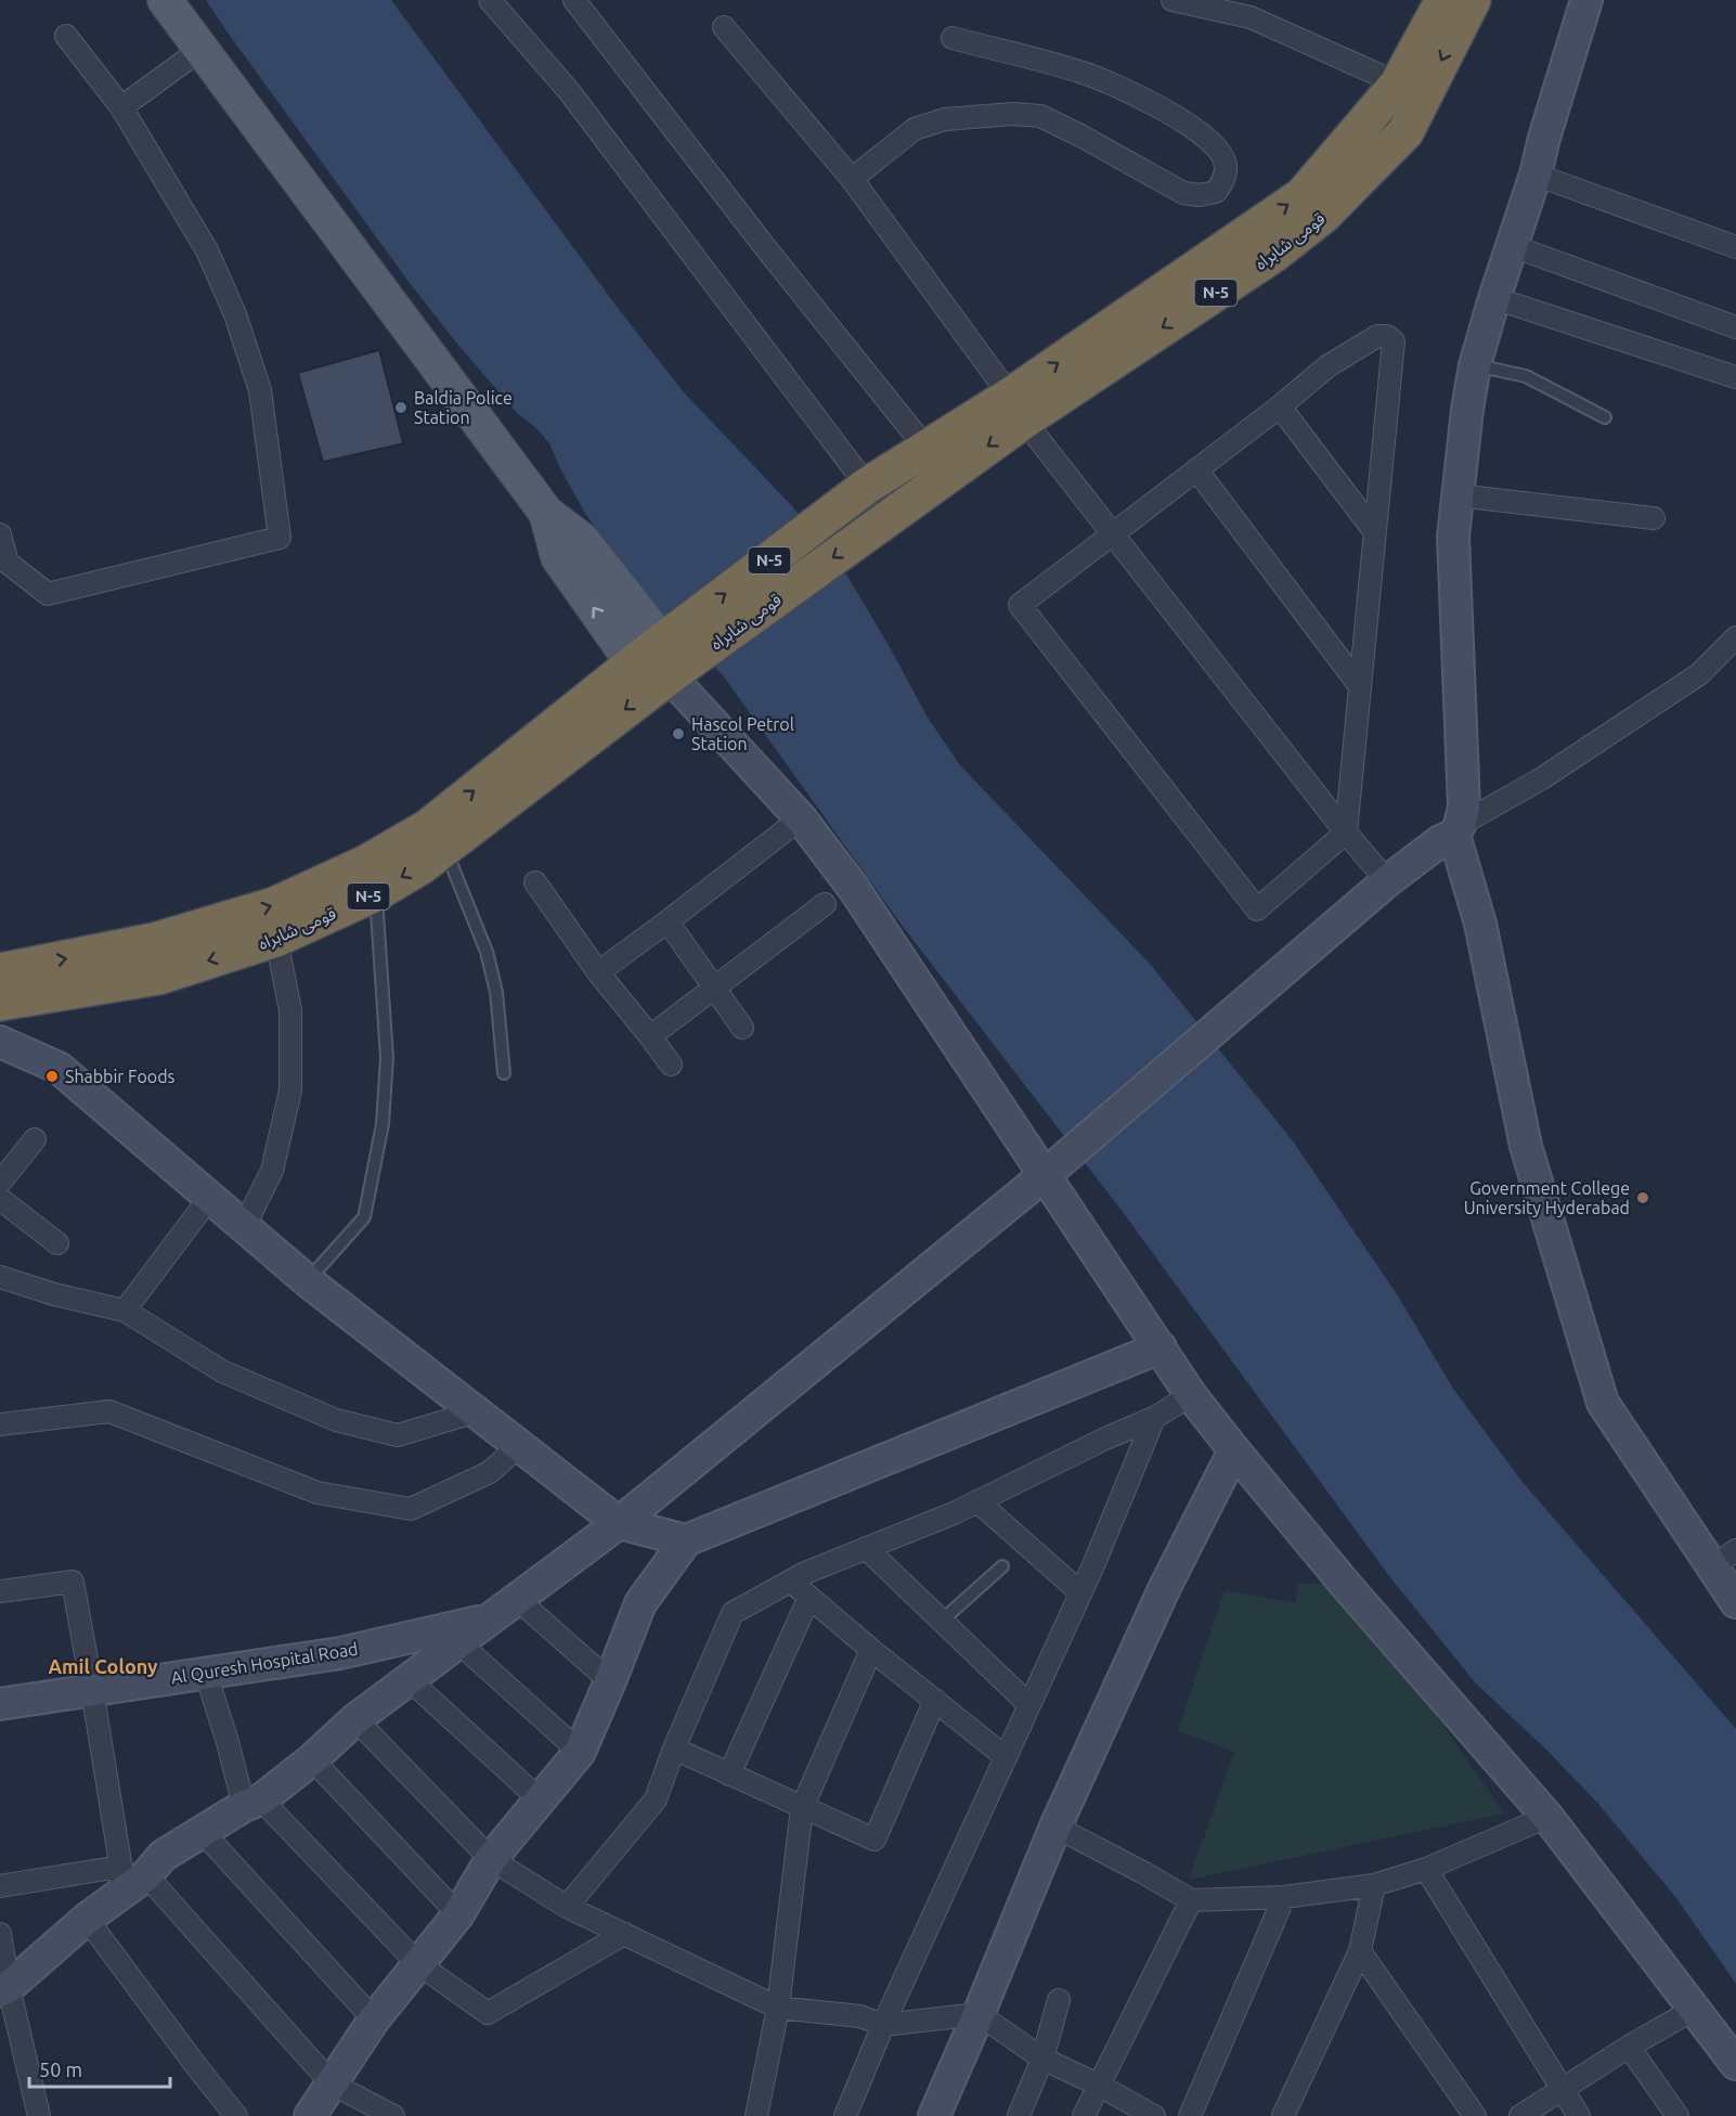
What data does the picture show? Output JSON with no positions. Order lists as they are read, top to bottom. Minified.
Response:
{"streets":{"highway":["قومی شاہراہ","N-5"],"street":["Al Quresh Hospital Road"]},"districts":["Amil Colony"],"places":["Baldia Police Station","Hascol Petrol Station","Shabbir Foods","Government College University Hyderabad"],"scale_bar":"50 m"}
